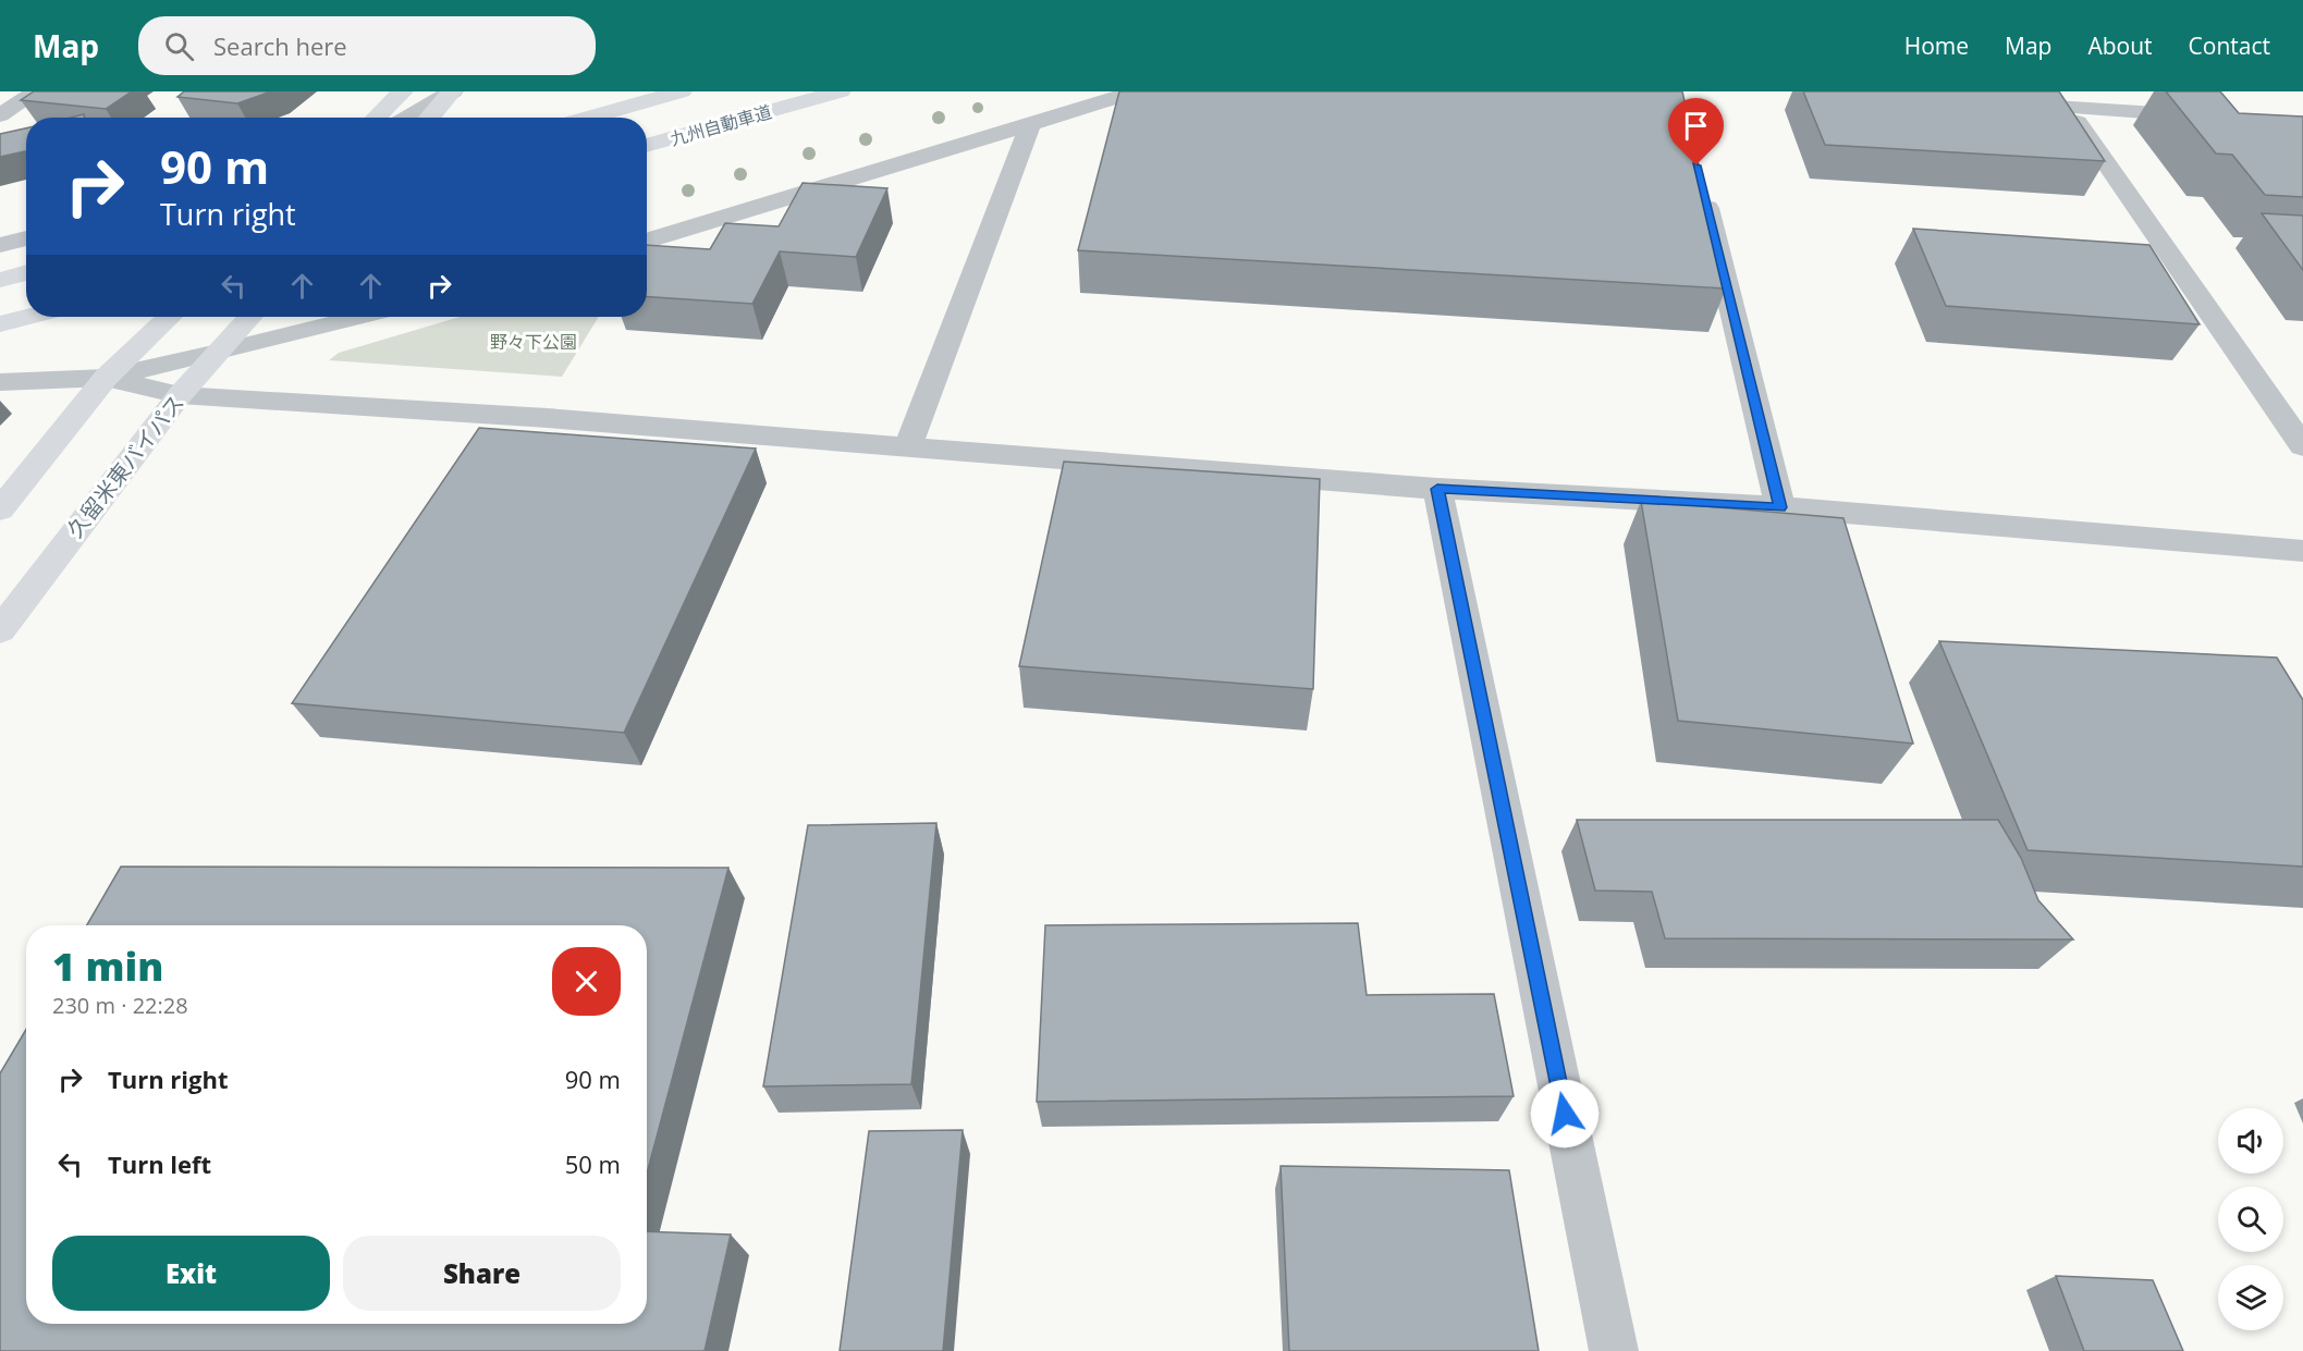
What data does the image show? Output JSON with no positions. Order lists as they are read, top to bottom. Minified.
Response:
{"streets":{"highway":["九州自動車道","久留米東バイパス"]},"parks":["野々下公園"],"page":{"header":"Map","search":"Search here","nav":["Home","Map","About","Contact"],"turn":["90 m","Turn right"],"heading":["1 min","230 m · 22:28"],"list":[{"name":"Turn right","value":"90 m"},{"name":"Turn left","value":"50 m"}],"buttons":["Exit","Share"]}}
